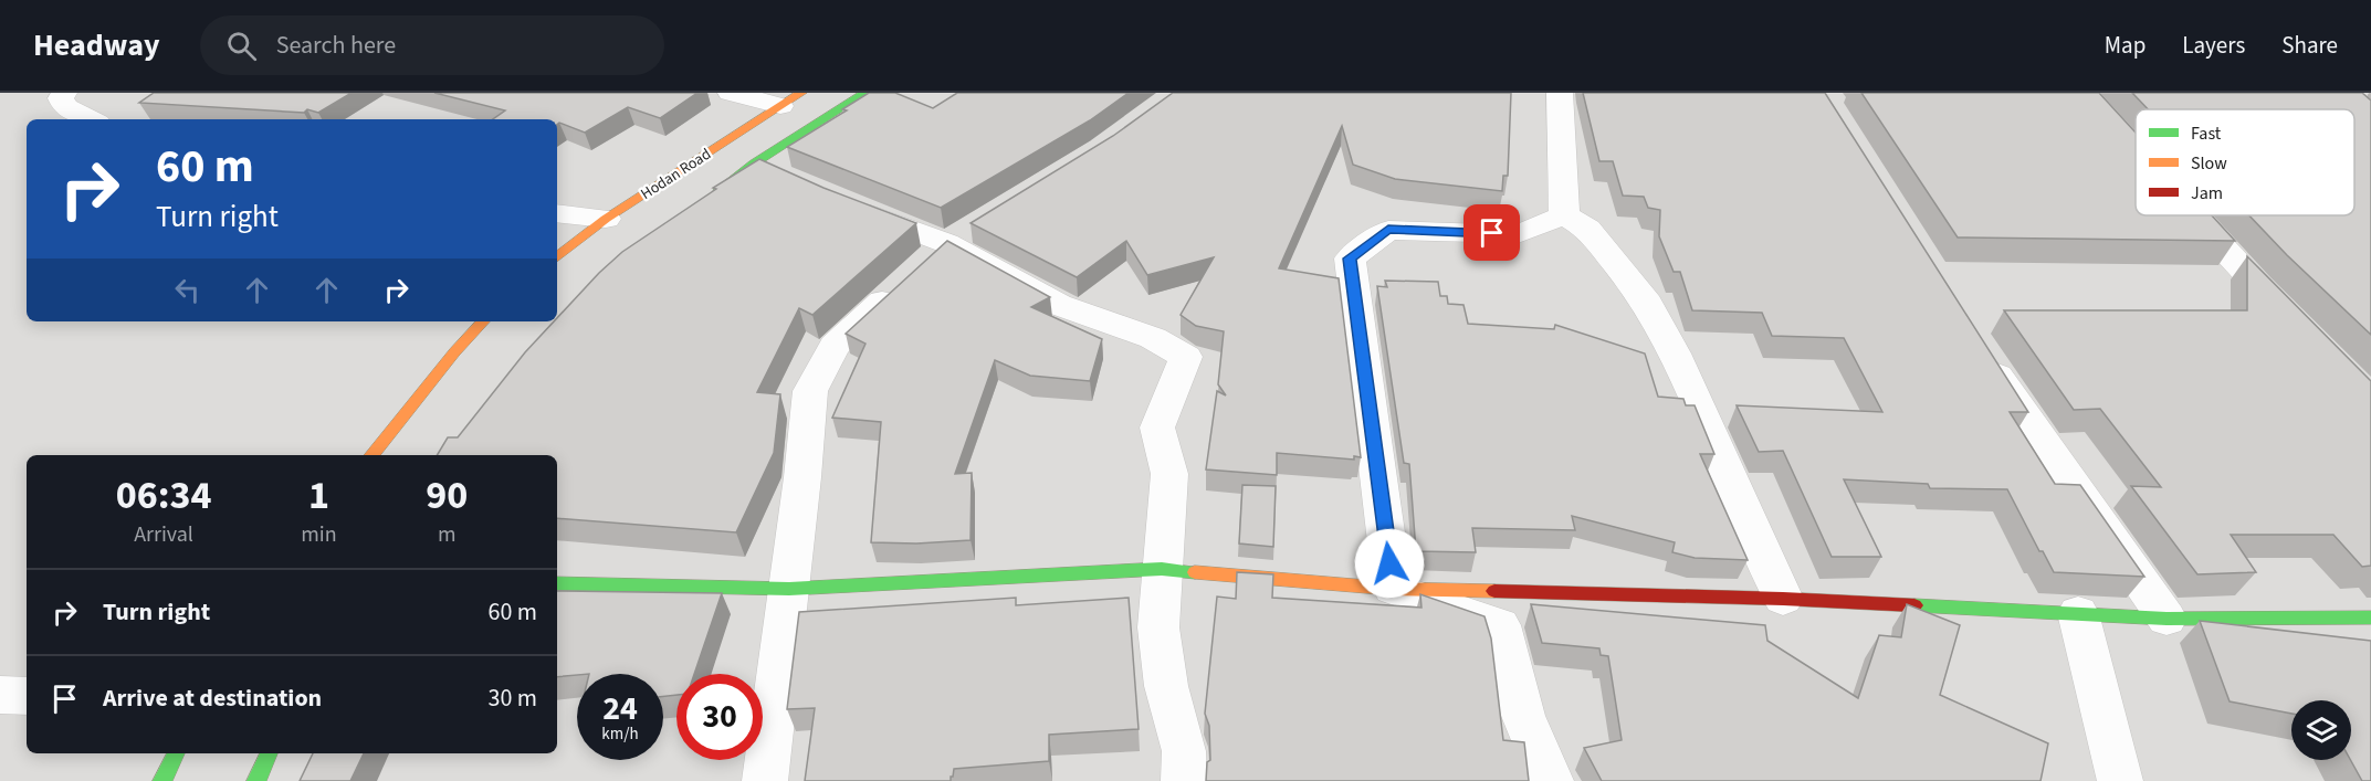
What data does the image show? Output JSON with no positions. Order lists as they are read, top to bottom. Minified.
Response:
{"streets":{"street":["Hodan Road"]},"legend":["Fast","Slow","Jam"],"page":{"header":"Headway","search":"Search here","nav":["Map","Layers","Share"],"turn":["60 m","Turn right"],"eta":["06:34","Arrival","1","min","90","m"],"list":[{"name":"Turn right","value":"60 m"},{"name":"Arrive at destination","value":"30 m"}],"speed":"24 km/h","limit":"30"}}
